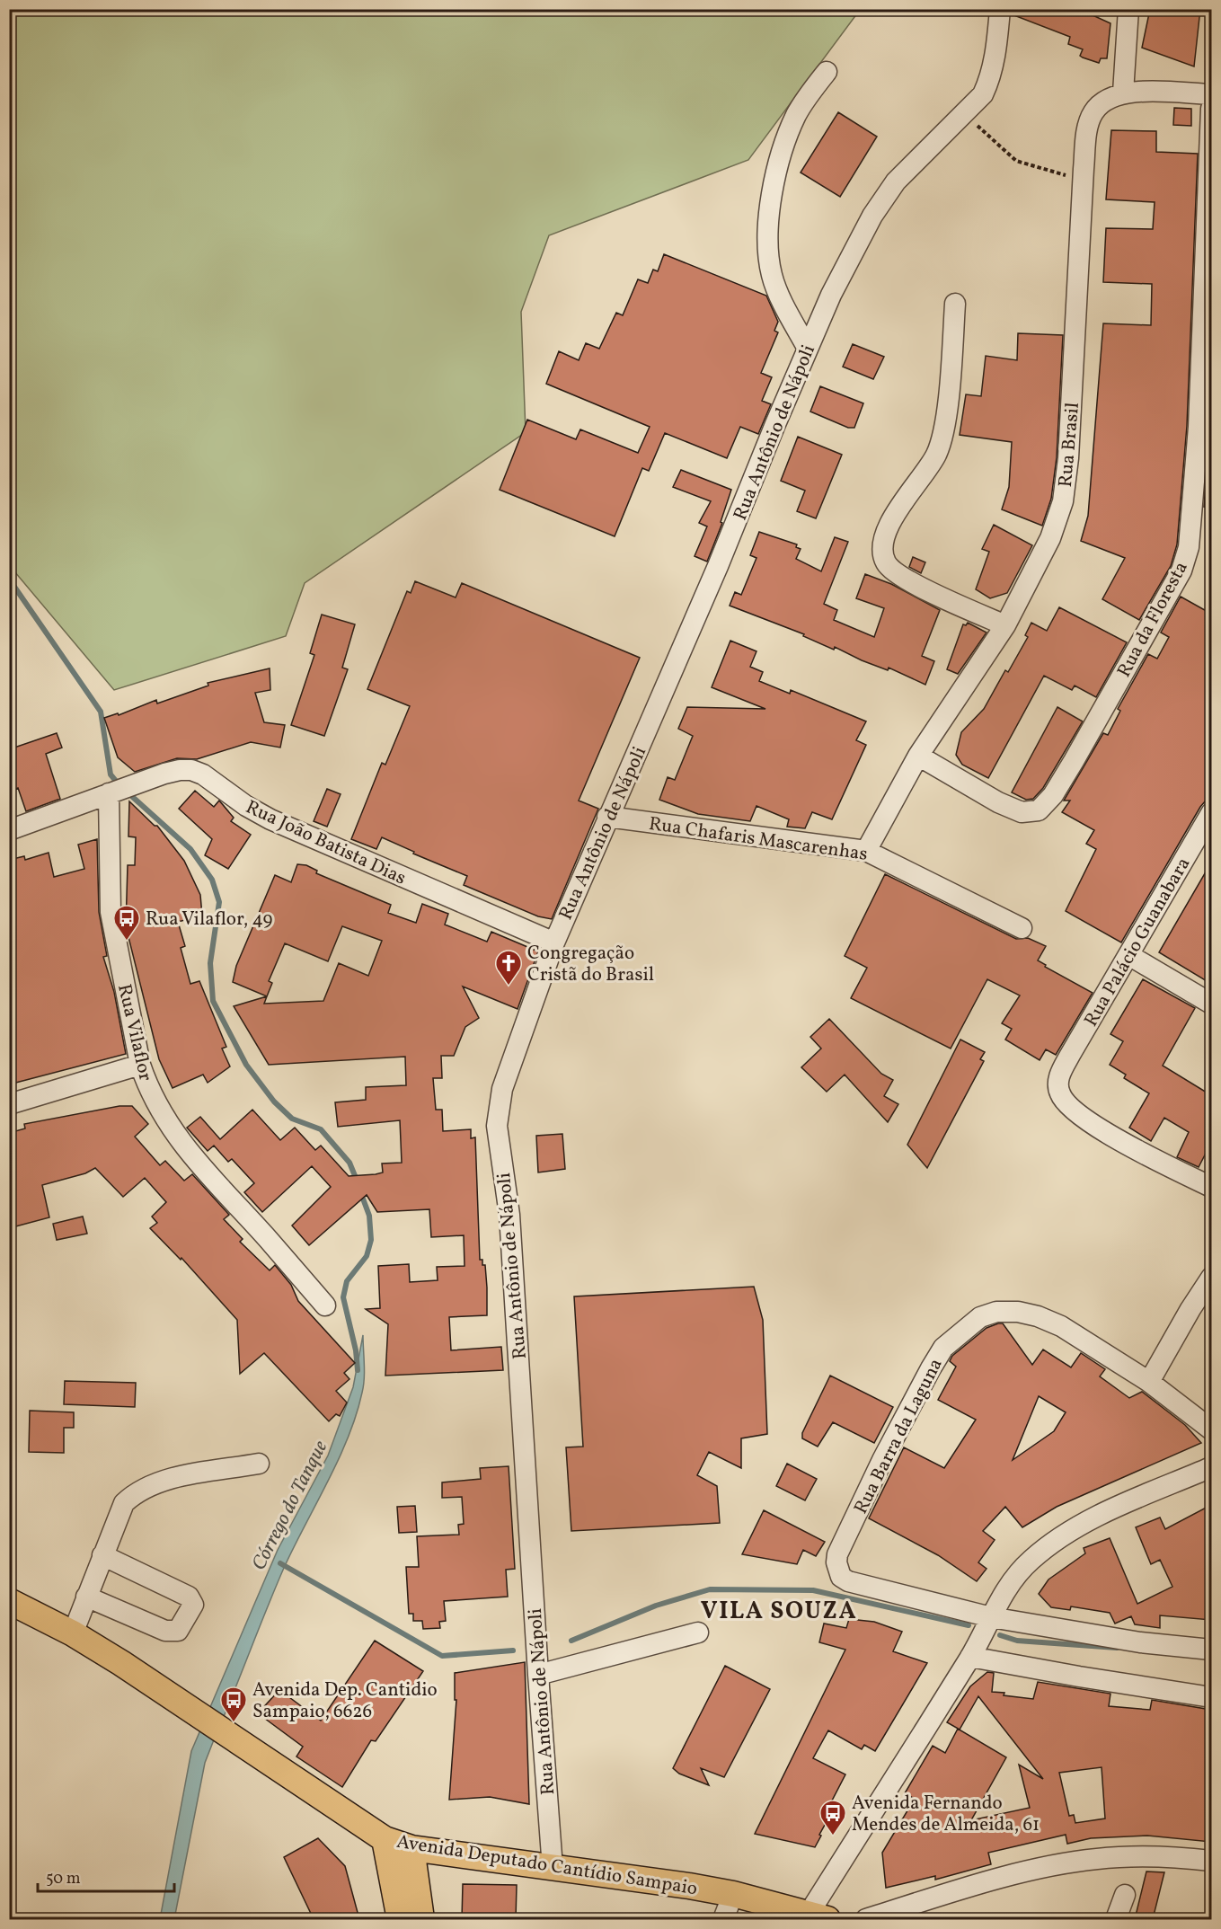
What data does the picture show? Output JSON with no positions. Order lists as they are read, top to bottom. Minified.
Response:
{"streets":{"main road":["Avenida Deputado Cantídio Sampaio"],"street":["Rua Antônio de Nápoli","Rua Brasil","Rua da Floresta","Rua Chafaris Mascarenhas","Rua João Batista Dias","Rua Palácio Guanabara","Rua Vilaflor","Rua Barra da Laguna"]},"crossings":[["Rua Antônio de Nápoli","Rua Chafaris Mascarenhas"],["Rua Antônio de Nápoli","Rua João Batista Dias"],["Rua Antônio de Nápoli","Avenida Deputado Cantídio Sampaio"],["Rua Brasil","Rua da Floresta"],["Rua Brasil","Rua Chafaris Mascarenhas"],["Rua João Batista Dias","Rua Vilaflor"]],"districts":["VILA SOUZA"],"water":["Córrego do Tanque"],"places":{"bus stop":["Rua Vilaflor, 49","Avenida Dep. Cantidio Sampaio, 6626","Avenida Fernando Mendes de Almeida, 61"],"church":["Congregação Cristã do Brasil"]},"scale_bar":"50 m"}
